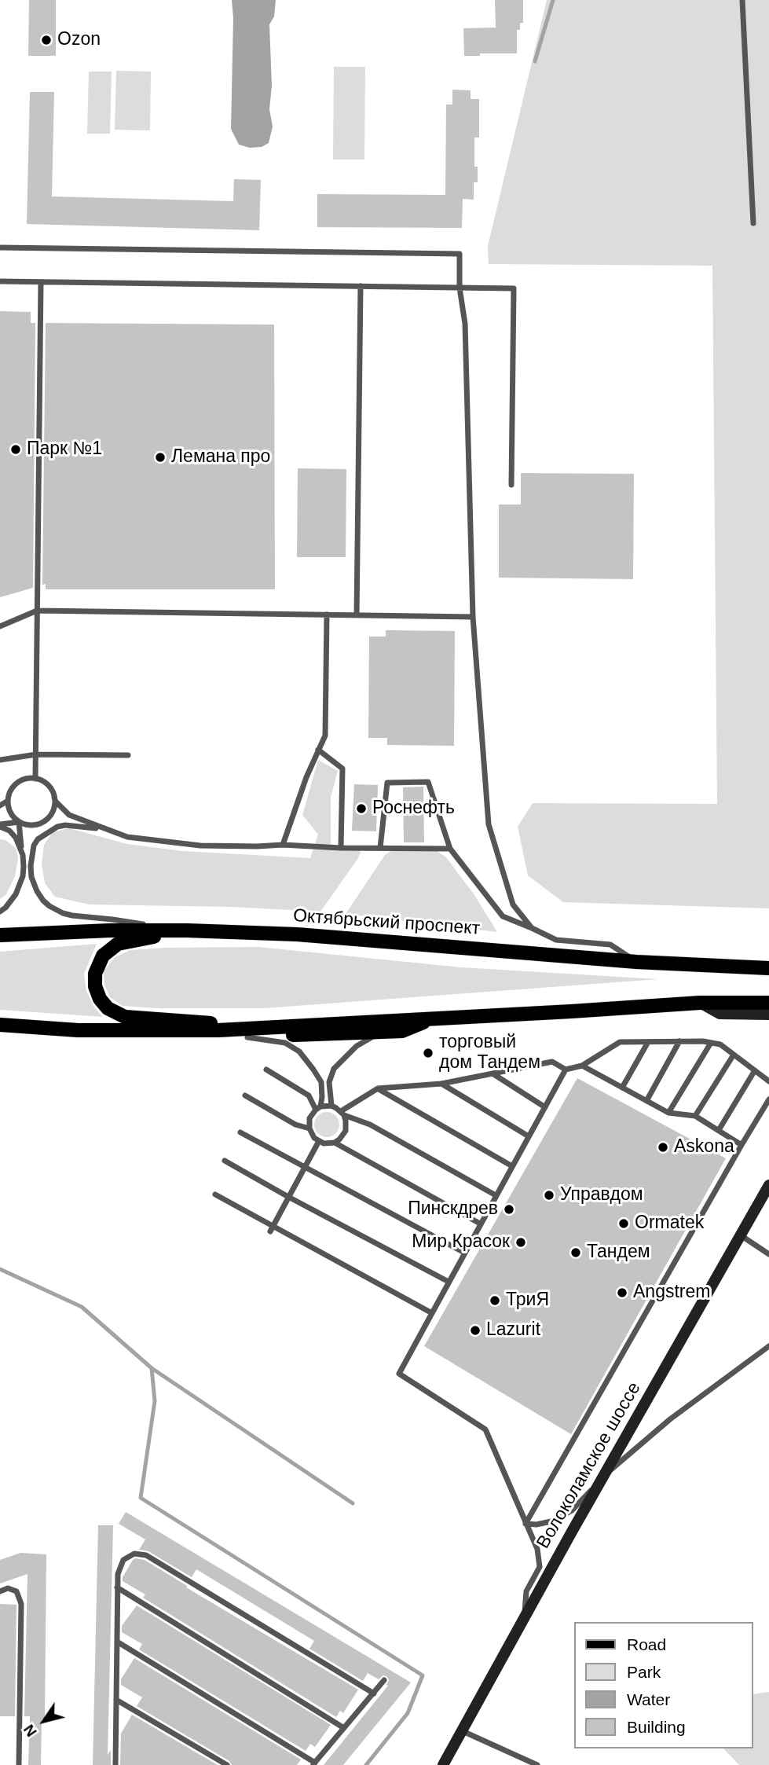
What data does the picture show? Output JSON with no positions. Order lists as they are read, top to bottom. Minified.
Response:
{"streets":{"main road":["Октябрьский проспект","Волоколамское шоссе"]},"places":["Ozon","Парк №1","Лемана про","Роснефть","торговый дом Тандем","Askona","Управдом","Пинскдрев","Ormatek","Мир Красок","Тандем","Angstrem","ТриЯ","Lazurit"],"legend":["Road","Park","Water","Building"],"north":"bottom left"}
